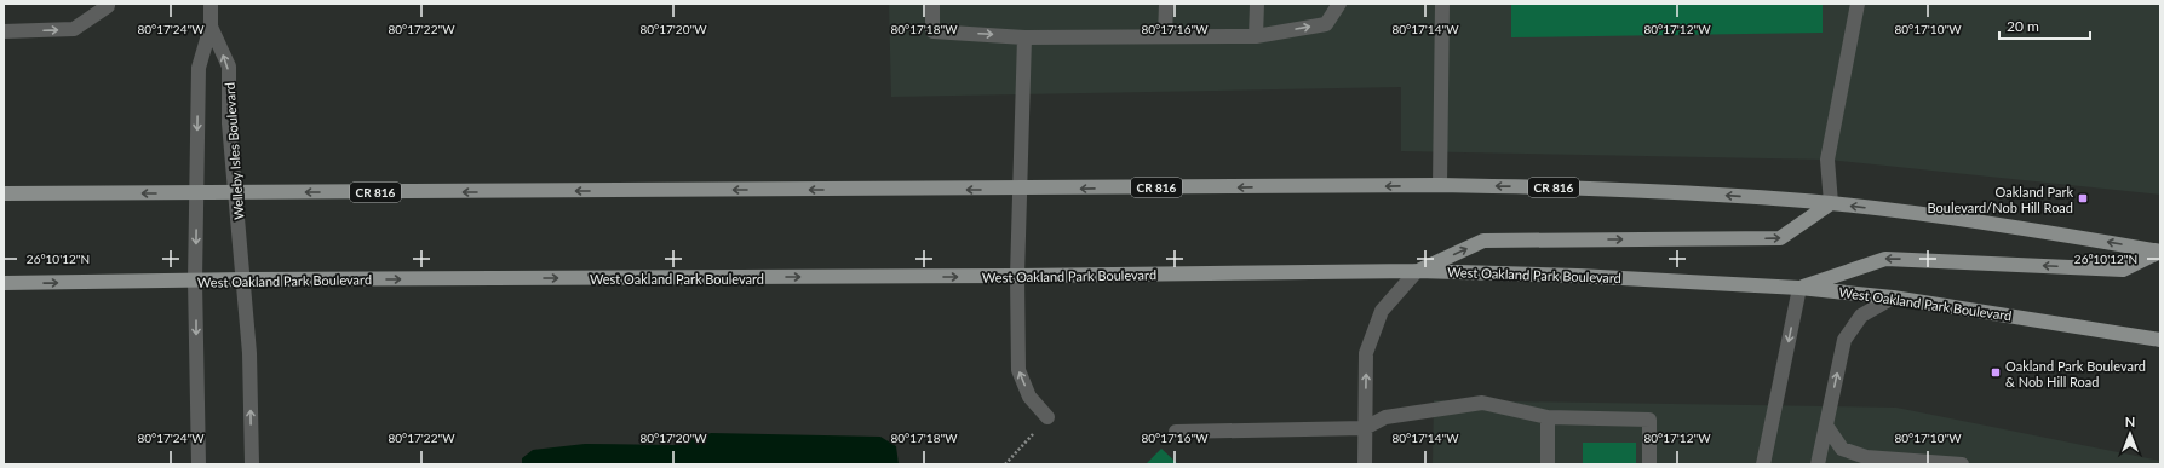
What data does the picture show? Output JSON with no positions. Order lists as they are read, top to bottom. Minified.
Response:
{"streets":{"main road":["CR 816","West Oakland Park Boulevard"],"street":["Welleby Isles Boulevard"]},"crossings":[["Welleby Isles Boulevard","CR 816"],["Welleby Isles Boulevard","West Oakland Park Boulevard"]],"places":{"transit":["Oakland Park Boulevard/Nob Hill Road","Oakland Park Boulevard & Nob Hill Road"]},"scale_bar":"20 m","north":"top","coordinates":["80°17'24\"W","80°17'22\"W","80°17'20\"W","80°17'18\"W","80°17'16\"W","80°17'14\"W","80°17'12\"W","80°17'10\"W","26°10'12\"N"]}
